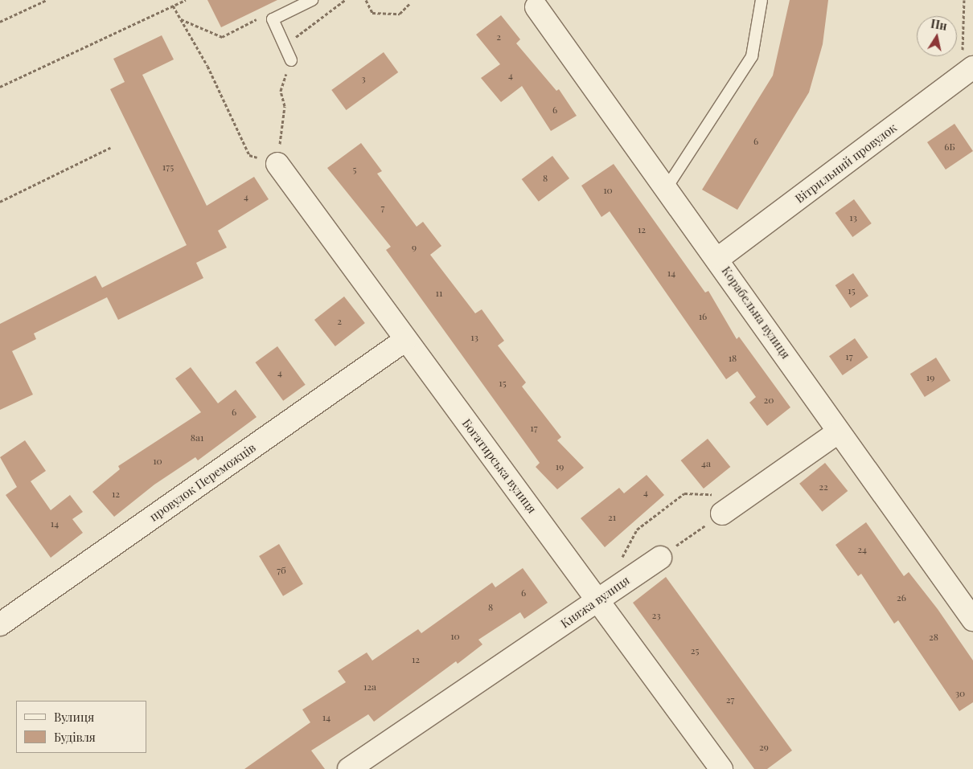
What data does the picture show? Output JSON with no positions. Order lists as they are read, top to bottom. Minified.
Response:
{"streets":{"street":["Вітрильний провулок","Корабельна вулиця","Богатирська вулиця","провулок Переможців","Княжа вулиця"]},"crossings":[["Вітрильний провулок","Корабельна вулиця"],["Богатирська вулиця","провулок Переможців"],["Богатирська вулиця","Княжа вулиця"]],"house_numbers":["2","4","3","6","6","6Б","175","5","8","10","4","7","13","12","9","14","15","11","16","2","13","17","18","4","19","15","20","6","17","8а1","10","4а","19","22","4","12","21","14","24","7б","6","26","8","23","10","28","25","12","12а","30","27","14","29"],"legend":["Вулиця","Будівля"],"north":"top"}
